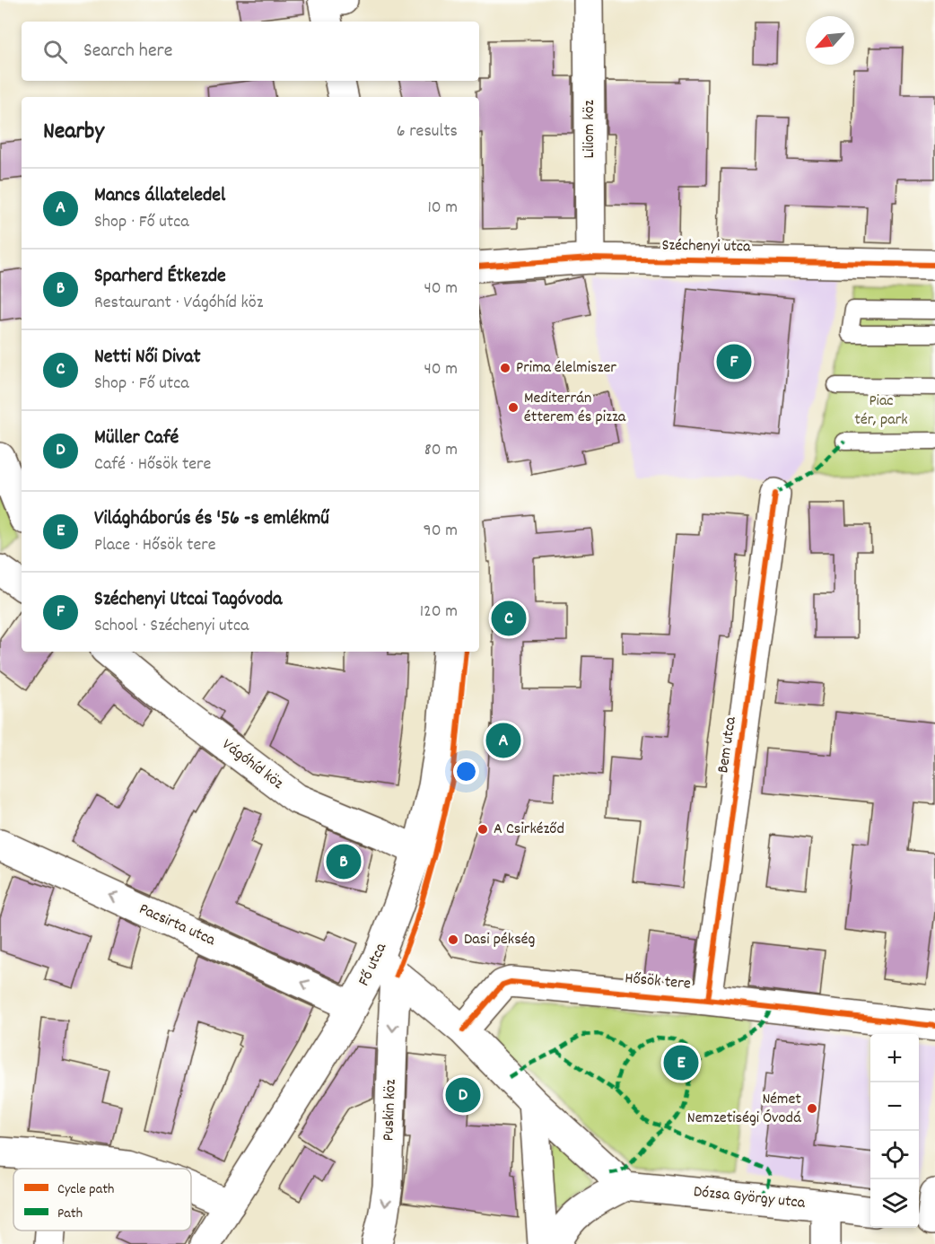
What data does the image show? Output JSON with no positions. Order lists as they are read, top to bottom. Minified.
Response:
{"streets":{"street":["Liliom köz","Széchenyi utca","Bem utca","Vágóhíd köz","Pacsirta utca","Fő utca","Hősök tere","Puskin köz","Dózsa György utca"]},"crossings":[["Liliom köz","Széchenyi utca"],["Bem utca","Hősök tere"],["Vágóhíd köz","Fő utca"],["Pacsirta utca","Fő utca"],["Fő utca","Puskin köz"]],"parks":["Piac tér, park"],"places":["Prima élelmiszer","Mediterrán étterem és pizza","A Csirkéződ","Dasi pékség","Német Nemzetiségi Óvodá"],"legend":["Cycle path","Path"],"north":"bottom left","page":{"search":"Search here","heading":["Nearby","6 results"],"list":[{"mark":"A","name":"Mancs állateledel","note":"Shop · Fő utca","value":"10 m"},{"mark":"B","name":"Sparherd Étkezde","note":"Restaurant · Vágóhíd köz","value":"40 m"},{"mark":"C","name":"Netti Női Divat","note":"Shop · Fő utca","value":"40 m"},{"mark":"D","name":"Müller Café","note":"Café · Hősök tere","value":"80 m"},{"mark":"E","name":"Világháborús és '56 -s emlékmű","note":"Place · Hősök tere","value":"90 m"},{"mark":"F","name":"Széchenyi Utcai Tagóvoda","note":"School · Széchenyi utca","value":"120 m"}],"pins":["F","C","A","B","E","D"],"map_buttons":["+","−"]}}
